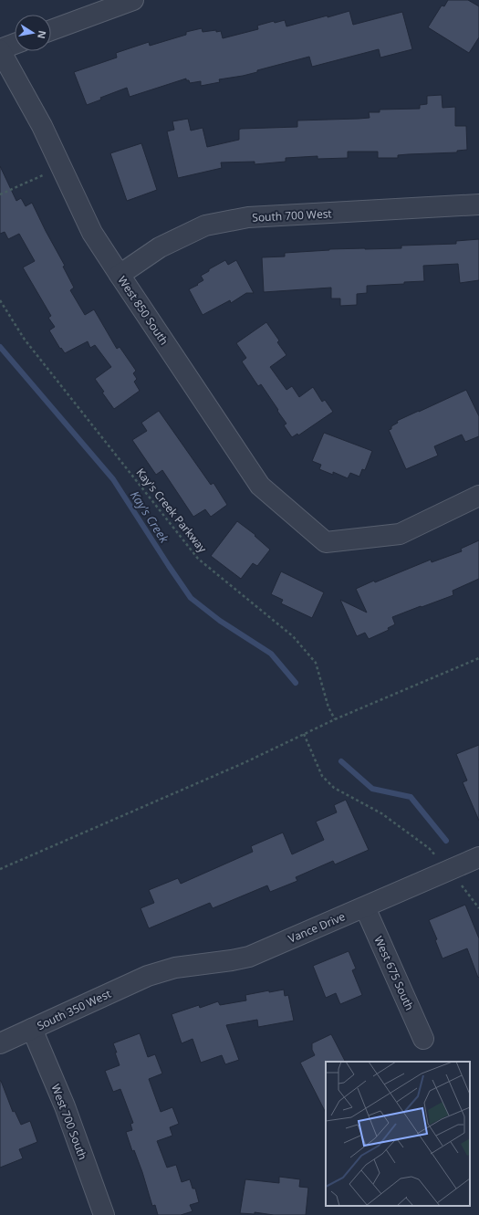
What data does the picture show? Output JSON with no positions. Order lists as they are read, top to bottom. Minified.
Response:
{"streets":{"street":["South 700 West","West 850 South","Vance Drive","West 675 South","South 350 West","West 700 South"],"path":["Kay's Creek Parkway"]},"crossings":[["South 700 West","West 850 South"],["Vance Drive","West 675 South"],["Vance Drive","South 350 West"],["South 350 West","West 700 South"]],"water":["Kay's Creek"],"north":"right"}
